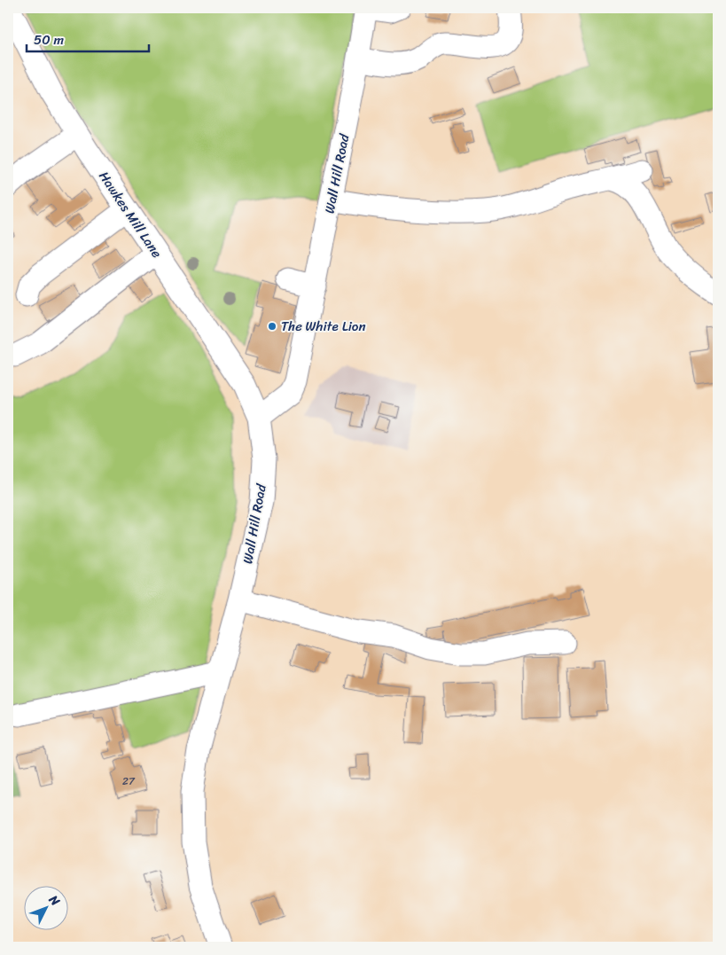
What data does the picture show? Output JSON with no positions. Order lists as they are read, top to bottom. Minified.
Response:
{"streets":{"street":["Wall Hill Road","Hawkes Mill Lane"]},"crossings":[["Wall Hill Road","Hawkes Mill Lane"]],"places":["The White Lion"],"house_numbers":["27"],"scale_bar":"50 m","north":"top right"}
